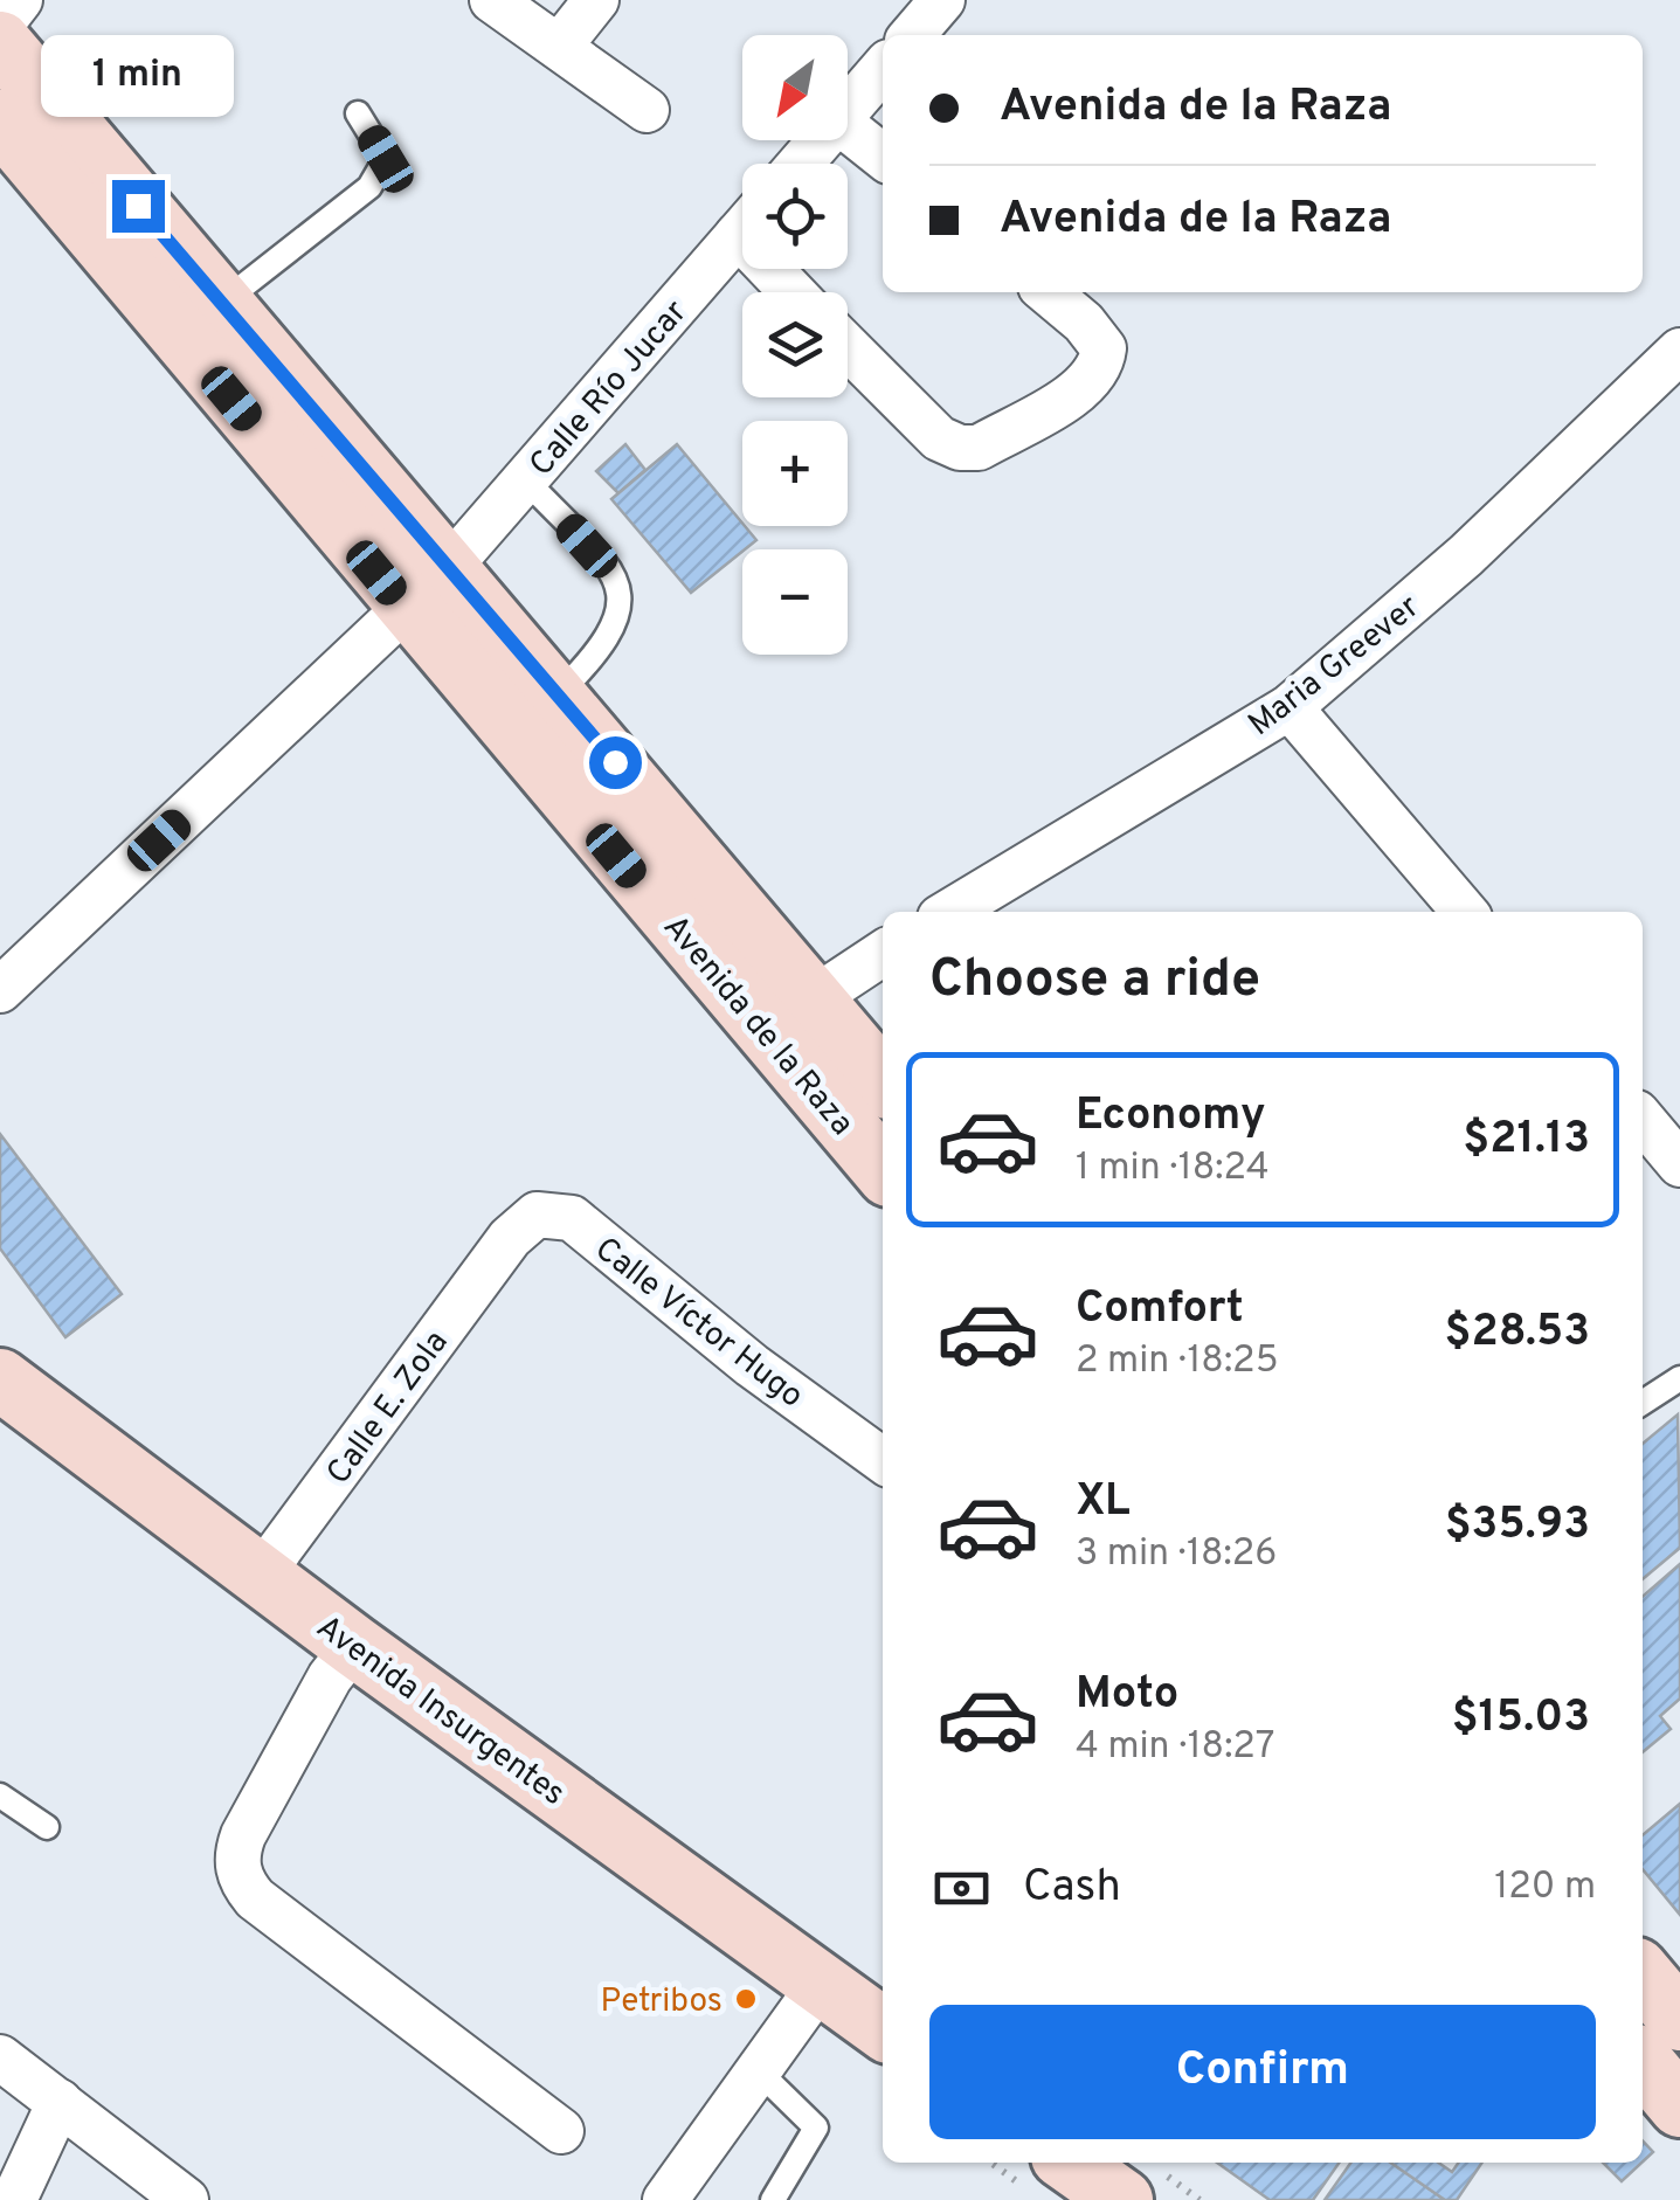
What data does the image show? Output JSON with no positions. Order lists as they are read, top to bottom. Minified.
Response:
{"streets":{"main road":["Avenida de la Raza","Avenida Insurgentes"],"street":["Calle Río Jucar","Maria Greever","Calle Víctor Hugo","Calle E. Zola"]},"crossings":[["Calle Río Jucar","Avenida de la Raza"],["Calle Víctor Hugo","Calle E. Zola"],["Calle E. Zola","Avenida Insurgentes"]],"places":["Petribos"],"north":"bottom left","page":{"map_buttons":["+","−"],"bubble":"1 min","banner":["Avenida de la Raza","Avenida de la Raza"],"heading":"Choose a ride","list":[{"name":"Economy","note":"1 min · 18:24","value":"$21.13"},{"name":"Comfort","note":"2 min · 18:25","value":"$28.53"},{"name":"XL","note":"3 min · 18:26","value":"$35.93"},{"name":"Moto","note":"4 min · 18:27","value":"$15.03"}],"pay":["Cash","120 m"],"buttons":"Confirm"}}
